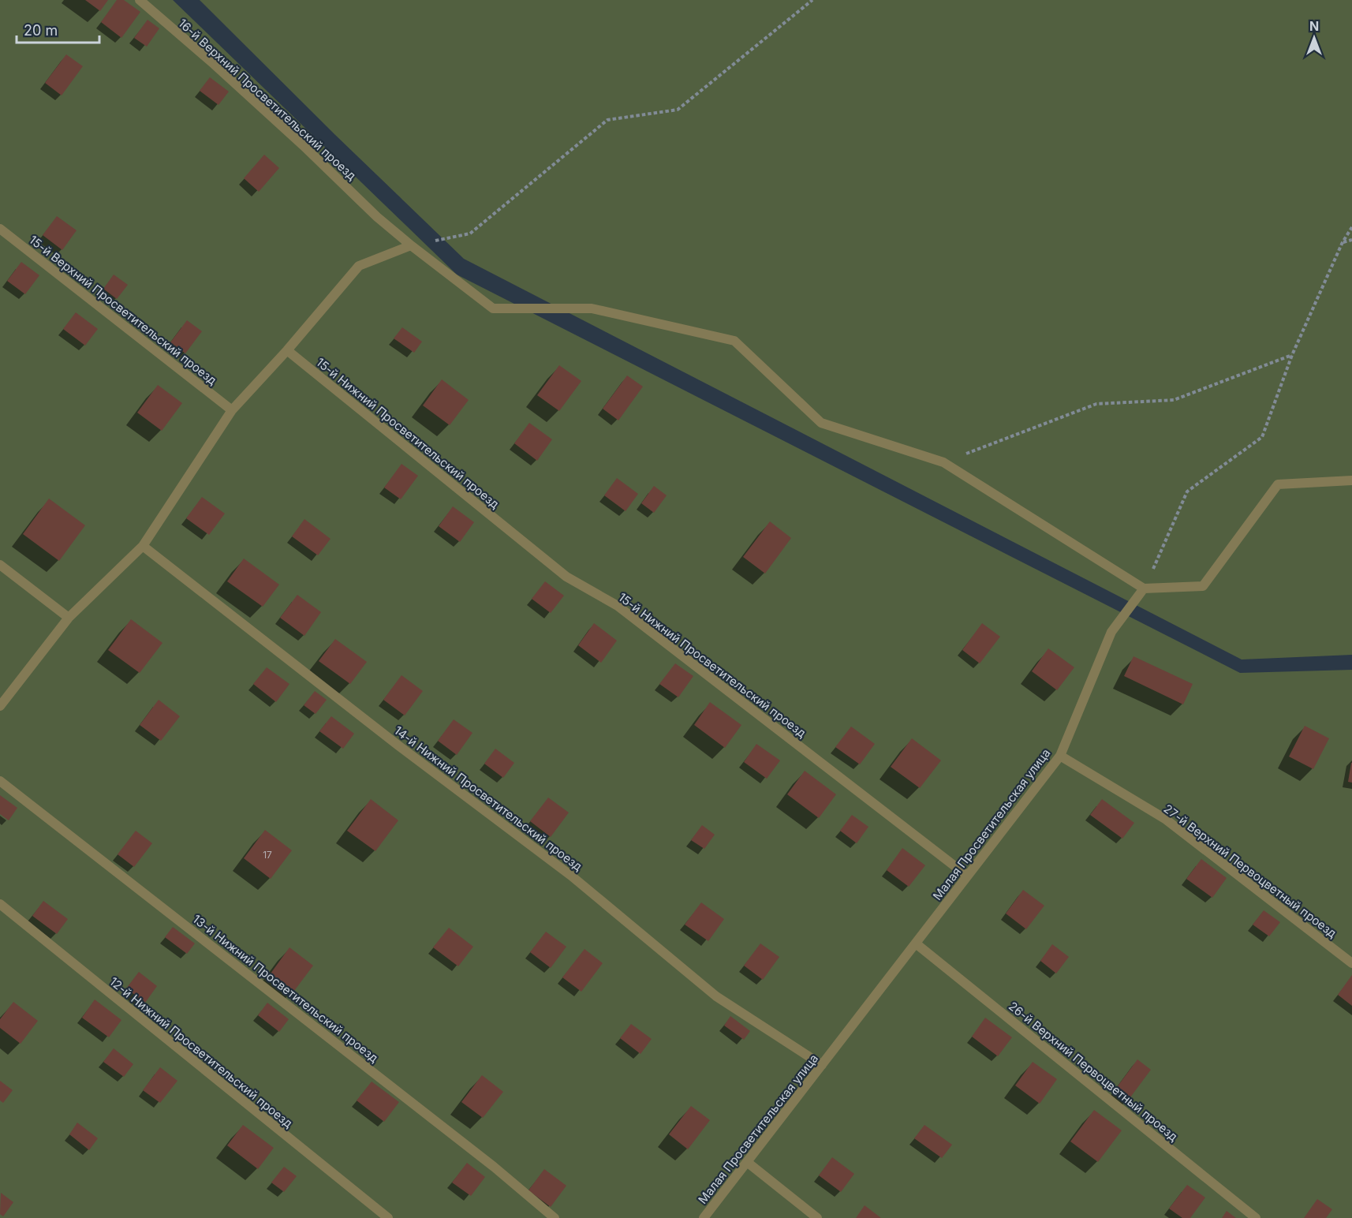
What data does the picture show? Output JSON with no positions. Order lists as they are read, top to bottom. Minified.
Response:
{"streets":{"lane":["16-й Верхний Просветительский проезд","15-й Верхний Просветительский проезд","15-й Нижний Просветительский проезд","14-й Нижний Просветительский проезд","Малая Просветительская улица","27-й Верхний Первоцветный проезд","13-й Нижний Просветительский проезд","12-й Нижний Просветительский проезд","26-й Верхний Первоцветный проезд"]},"crossings":[["16-й Верхний Просветительский проезд","Малая Просветительская улица"],["15-й Нижний Просветительский проезд","Малая Просветительская улица"],["14-й Нижний Просветительский проезд","Малая Просветительская улица"],["Малая Просветительская улица","27-й Верхний Первоцветный проезд"],["Малая Просветительская улица","26-й Верхний Первоцветный проезд"]],"house_numbers":["17"],"scale_bar":"20 m","north":"top"}
